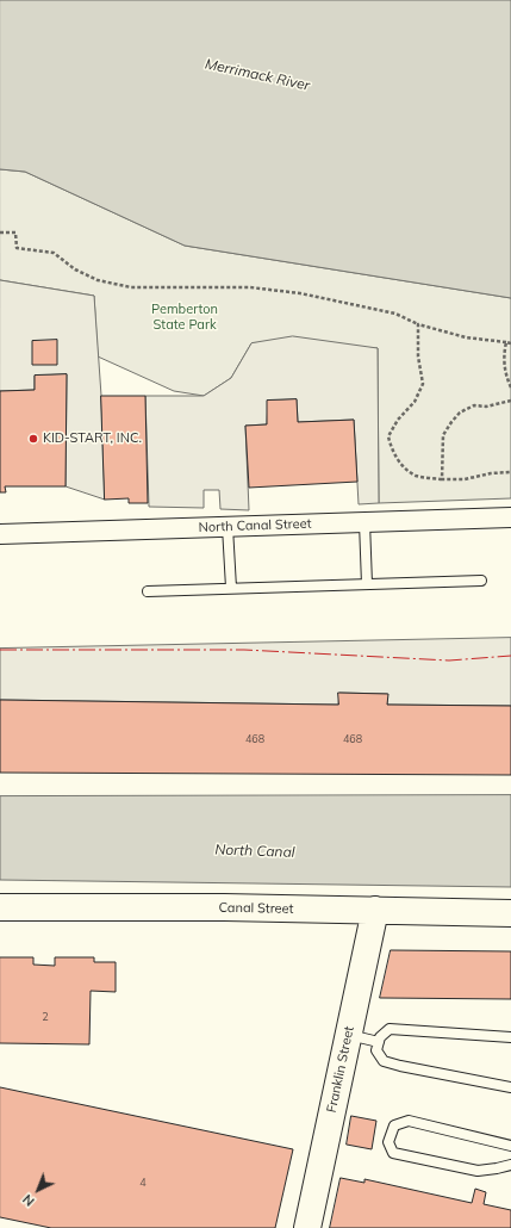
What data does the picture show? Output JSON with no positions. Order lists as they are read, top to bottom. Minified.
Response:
{"streets":{"main road":["Canal Street","Franklin Street"],"street":["North Canal Street"]},"crossings":[["Canal Street","Franklin Street"]],"water":["Merrimack River","North Canal"],"parks":["Pemberton State Park"],"places":["KID-START, INC."],"house_numbers":["468","468","2","4"],"north":"bottom left"}
